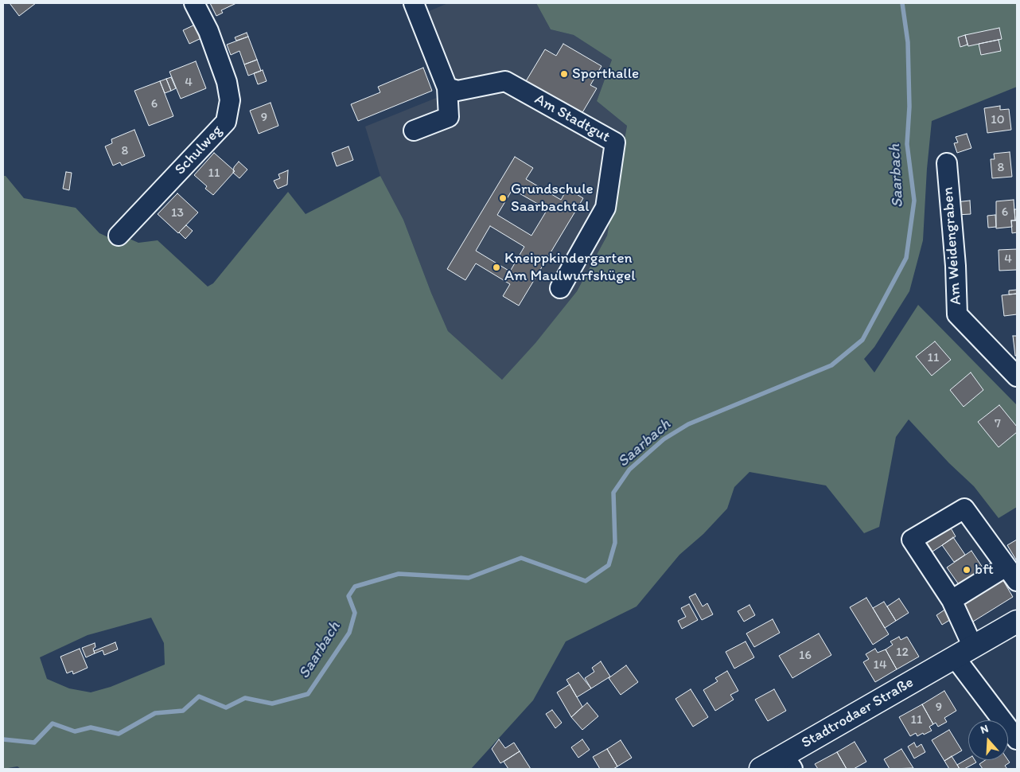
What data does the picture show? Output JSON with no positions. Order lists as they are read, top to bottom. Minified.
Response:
{"streets":{"main road":["Stadtrodaer Straße"],"street":["Am Stadtgut","Schulweg","Am Weidengraben"]},"water":["Saarbach"],"places":["Sporthalle","Grundschule Saarbachtal","Kneippkindergarten Am Maulwurfshügel","bft"],"house_numbers":["4","6","9","10","8","8","11","6","13","4","11","7","12","16","14","9","11"],"north":"top"}
